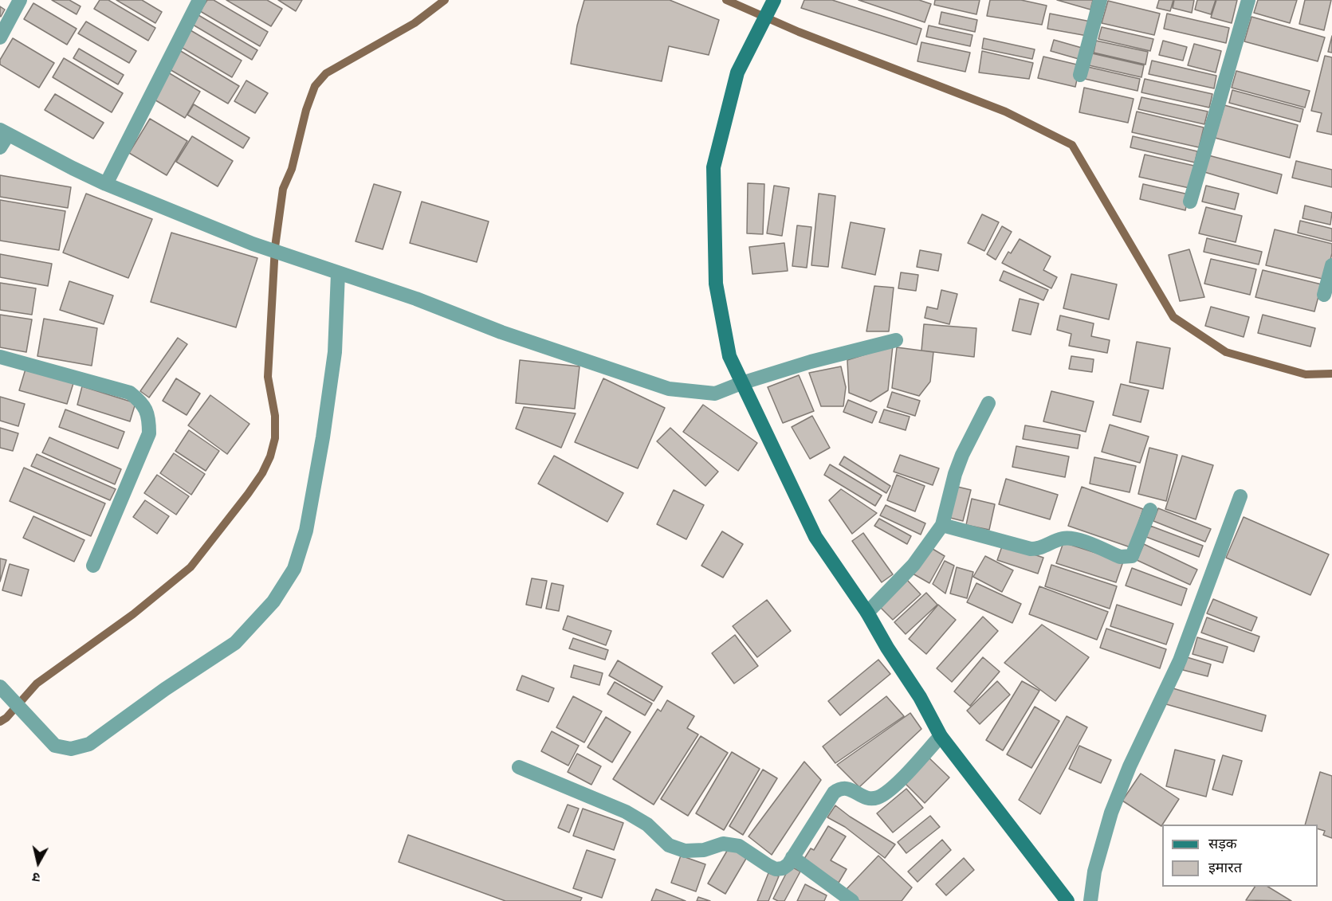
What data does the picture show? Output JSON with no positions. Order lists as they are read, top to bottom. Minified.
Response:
{"legend":["सड़क","इमारत"],"north":"bottom"}
